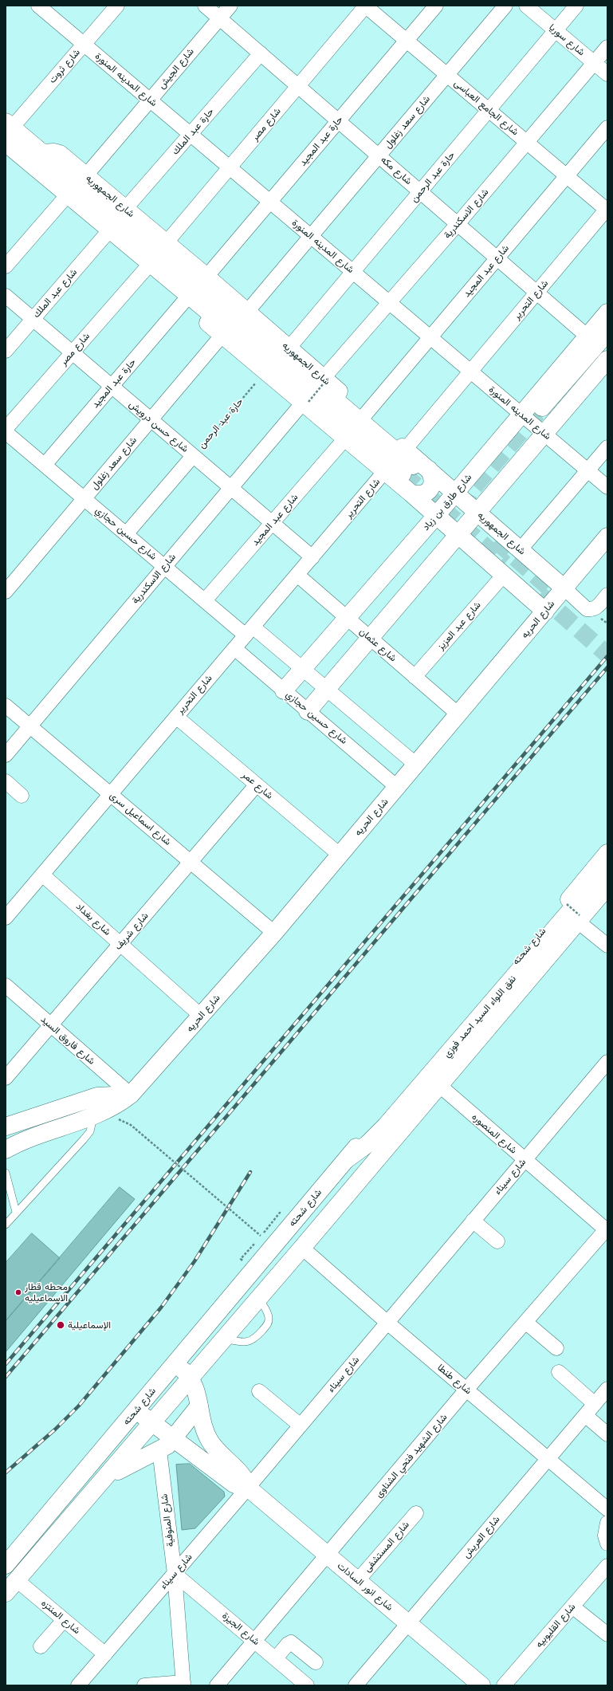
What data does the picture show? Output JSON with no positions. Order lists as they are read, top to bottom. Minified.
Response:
{"streets":{"main road":["شارع الجمهوريه","شارع طارق بن زياد","شارع الحريه","شارع شحته","نفق اللواء السيد احمد فوزي","شارع انور السادات"],"street":["شارع سوريا","شارع ثروت","شارع الجيش","شارع المدينه المنورة","شارع الجامع العباسى","شارع سعد زغلول","شارع مصر","حارة عبد الملك","حارة عبد المجيد","شارع مكه","حارة عبد الرحمن","شارع الاسكندرية","شارع عبد المجيد","شارع عبد الملك","شارع التحرير","شارع حسن درويش","شارع حسين حجازي","شارع عبد العزيز","شارع عثمان","شارع عمر","شارع اسماعيل سرى","شارع بغداد","شارع شريف","شارع فاروق السيد","شارع المنصوره","شارع سيناء","شارع طنطا","شارع الشهيد فتحي الشناوى","شارع المنوفية","شارع العريش","شارع المستشفى","شارع المنتزه","شارع القليوبيه","شارع الجيزة"]},"crossings":[["شارع سوريا","حارة عبد الرحمن"],["شارع سوريا","شارع الاسكندرية"],["شارع ثروت","شارع المدينه المنورة"],["شارع ثروت","شارع الجمهوريه"],["شارع الجيش","شارع المدينه المنورة"],["شارع الجيش","شارع مكه"],["شارع الجيش","شارع الجمهوريه"],["شارع المدينه المنورة","شارع سعد زغلول"],["شارع المدينه المنورة","شارع مصر"],["شارع المدينه المنورة","حارة عبد الملك"],["شارع المدينه المنورة","حارة عبد المجيد"],["شارع المدينه المنورة","حارة عبد الرحمن"],["شارع المدينه المنورة","شارع الاسكندرية"],["شارع المدينه المنورة","شارع عبد المجيد"],["شارع المدينه المنورة","شارع التحرير"],["شارع المدينه المنورة","شارع طارق بن زياد"],["شارع الجامع العباسى","شارع سعد زغلول"],["شارع الجامع العباسى","شارع مصر"],["شارع الجامع العباسى","حارة عبد المجيد"],["شارع الجامع العباسى","حارة عبد الرحمن"],["شارع الجامع العباسى","شارع الاسكندرية"],["شارع الجامع العباسى","شارع عبد المجيد"],["شارع الجامع العباسى","شارع التحرير"],["شارع سعد زغلول","شارع مكه"],["شارع سعد زغلول","شارع الجمهوريه"],["شارع سعد زغلول","شارع حسن درويش"],["شارع سعد زغلول","شارع حسين حجازي"],["شارع مصر","شارع مكه"],["شارع مصر","شارع الجمهوريه"],["شارع مصر","شارع حسن درويش"],["حارة عبد الملك","شارع مكه"],["حارة عبد الملك","شارع الجمهوريه"],["حارة عبد المجيد","شارع مكه"],["حارة عبد المجيد","شارع الجمهوريه"],["حارة عبد المجيد","شارع حسن درويش"],["حارة عبد المجيد","شارع حسين حجازي"],["شارع مكه","حارة عبد الرحمن"],["شارع مكه","شارع الاسكندرية"],["شارع مكه","شارع عبد المجيد"],["شارع مكه","شارع التحرير"],["شارع مكه","شارع طارق بن زياد"],["حارة عبد الرحمن","شارع الجمهوريه"],["حارة عبد الرحمن","شارع حسن درويش"],["حارة عبد الرحمن","شارع حسين حجازي"],["شارع الجمهوريه","شارع الاسكندرية"],["شارع الجمهوريه","شارع عبد المجيد"],["شارع الجمهوريه","شارع عبد الملك"],["شارع الجمهوريه","شارع التحرير"],["شارع الجمهوريه","شارع طارق بن زياد"],["شارع الجمهوريه","شارع الحريه"],["شارع الجمهوريه","شارع عبد العزيز"],["شارع الاسكندرية","شارع حسن درويش"],["شارع الاسكندرية","شارع حسين حجازي"],["شارع الاسكندرية","شارع اسماعيل سرى"],["شارع عبد المجيد","شارع حسن درويش"],["شارع عبد المجيد","شارع حسين حجازي"],["شارع عبد الملك","شارع حسن درويش"],["شارع التحرير","شارع حسن درويش"],["شارع التحرير","شارع حسين حجازي"],["شارع التحرير","شارع عثمان"],["شارع التحرير","شارع عمر"],["شارع التحرير","شارع اسماعيل سرى"],["شارع التحرير","شارع بغداد"],["شارع طارق بن زياد","شارع حسين حجازي"],["شارع طارق بن زياد","شارع عثمان"],["شارع حسين حجازي","شارع الحريه"],["شارع الحريه","شارع عثمان"],["شارع الحريه","شارع عمر"],["شارع الحريه","شارع اسماعيل سرى"],["شارع الحريه","شارع بغداد"],["شارع الحريه","شارع فاروق السيد"],["شارع عبد العزيز","شارع عثمان"],["شارع عمر","شارع شريف"],["شارع اسماعيل سرى","شارع شريف"],["شارع بغداد","شارع شريف"],["شارع شريف","شارع فاروق السيد"],["شارع شحته","نفق اللواء السيد احمد فوزي"],["شارع شحته","شارع انور السادات"],["شارع المنصوره","شارع سيناء"],["شارع المنصوره","شارع الشهيد فتحي الشناوى"],["شارع سيناء","شارع طنطا"],["شارع سيناء","شارع المنوفية"],["شارع سيناء","شارع انور السادات"],["شارع سيناء","شارع المنتزه"],["شارع سيناء","شارع الجيزة"],["شارع طنطا","شارع الشهيد فتحي الشناوى"],["شارع طنطا","شارع العريش"],["شارع الشهيد فتحي الشناوى","شارع انور السادات"],["شارع الشهيد فتحي الشناوى","شارع الجيزة"],["شارع المنوفية","شارع الجيزة"],["شارع العريش","شارع انور السادات"],["شارع المستشفى","شارع انور السادات"]],"places":["محطه قطار الاسماعيليه","الإسماعيلية"]}
